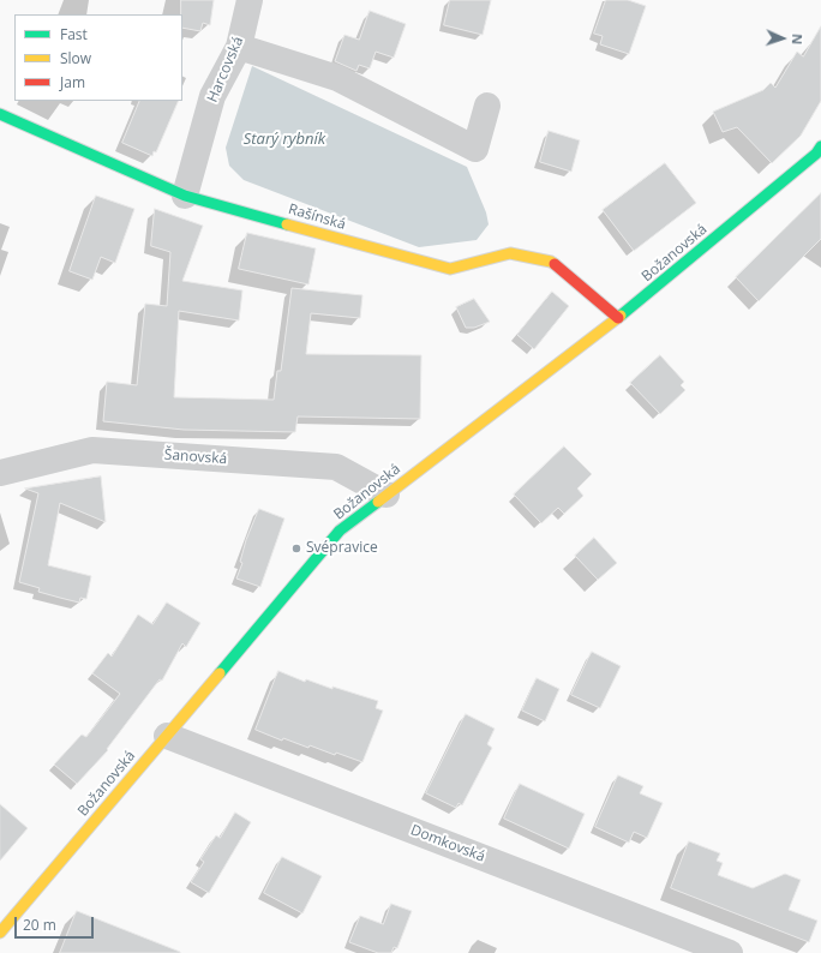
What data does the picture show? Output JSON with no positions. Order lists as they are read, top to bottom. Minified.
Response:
{"streets":{"street":["Harcovská","Rašínská","Božanovská","Šanovská","Domkovská"]},"crossings":[["Harcovská","Rašínská"],["Rašínská","Božanovská"],["Božanovská","Šanovská"],["Božanovská","Domkovská"]],"water":["Starý rybník"],"places":["Svépravice"],"legend":["Fast","Slow","Jam"],"scale_bar":"20 m","north":"right"}
